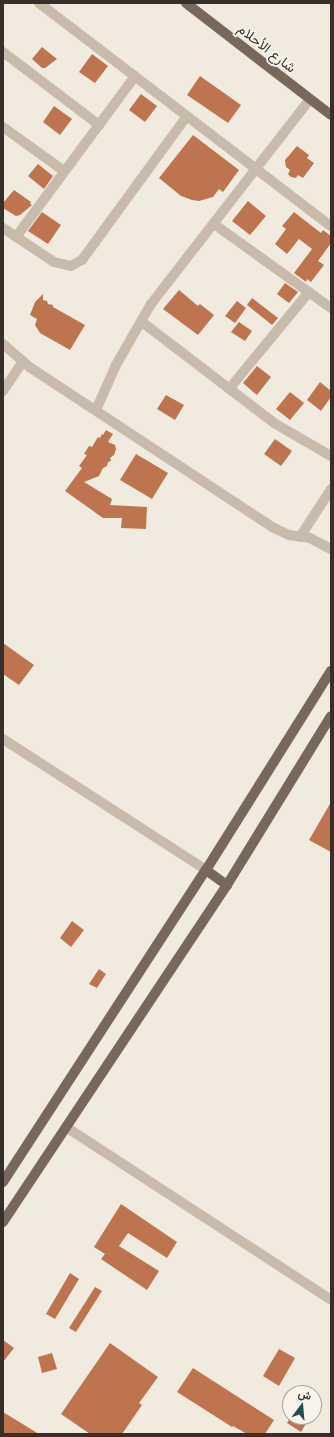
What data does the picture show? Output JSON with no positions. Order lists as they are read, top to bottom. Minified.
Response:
{"streets":{"main road":["شارع الأحلام"]},"north":"top"}
